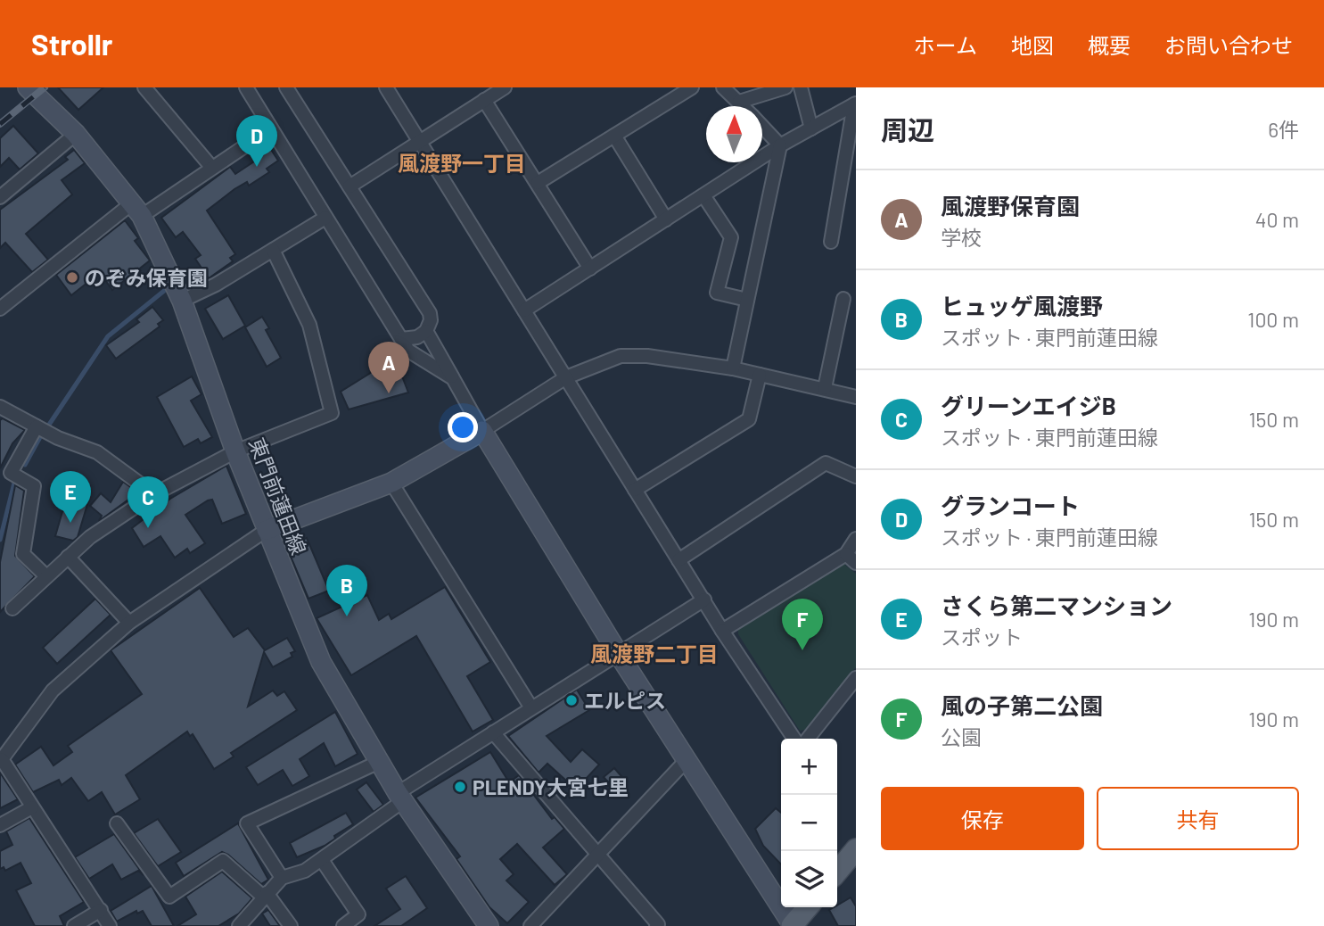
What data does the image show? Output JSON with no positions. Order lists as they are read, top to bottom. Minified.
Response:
{"streets":{"main road":["東門前蓮田線"]},"districts":["風渡野一丁目","風渡野二丁目"],"places":["のぞみ保育園","エルピス","PLENDY大宮七里"],"north":"top","page":{"header":"Strollr","nav":["ホーム","地図","概要","お問い合わせ"],"heading":["周辺","6件"],"pins":["D","A","E","C","B","F"],"list":[{"mark":"A","name":"風渡野保育園","note":"学校","value":"40 m"},{"mark":"B","name":"ヒュッゲ風渡野","note":"スポット · 東門前蓮田線","value":"100 m"},{"mark":"C","name":"グリーンエイジB","note":"スポット · 東門前蓮田線","value":"150 m"},{"mark":"D","name":"グランコート","note":"スポット · 東門前蓮田線","value":"150 m"},{"mark":"E","name":"さくら第二マンション","note":"スポット","value":"190 m"},{"mark":"F","name":"風の子第二公園","note":"公園","value":"190 m"}],"map_buttons":["+","−"],"buttons":["保存","共有"]}}
